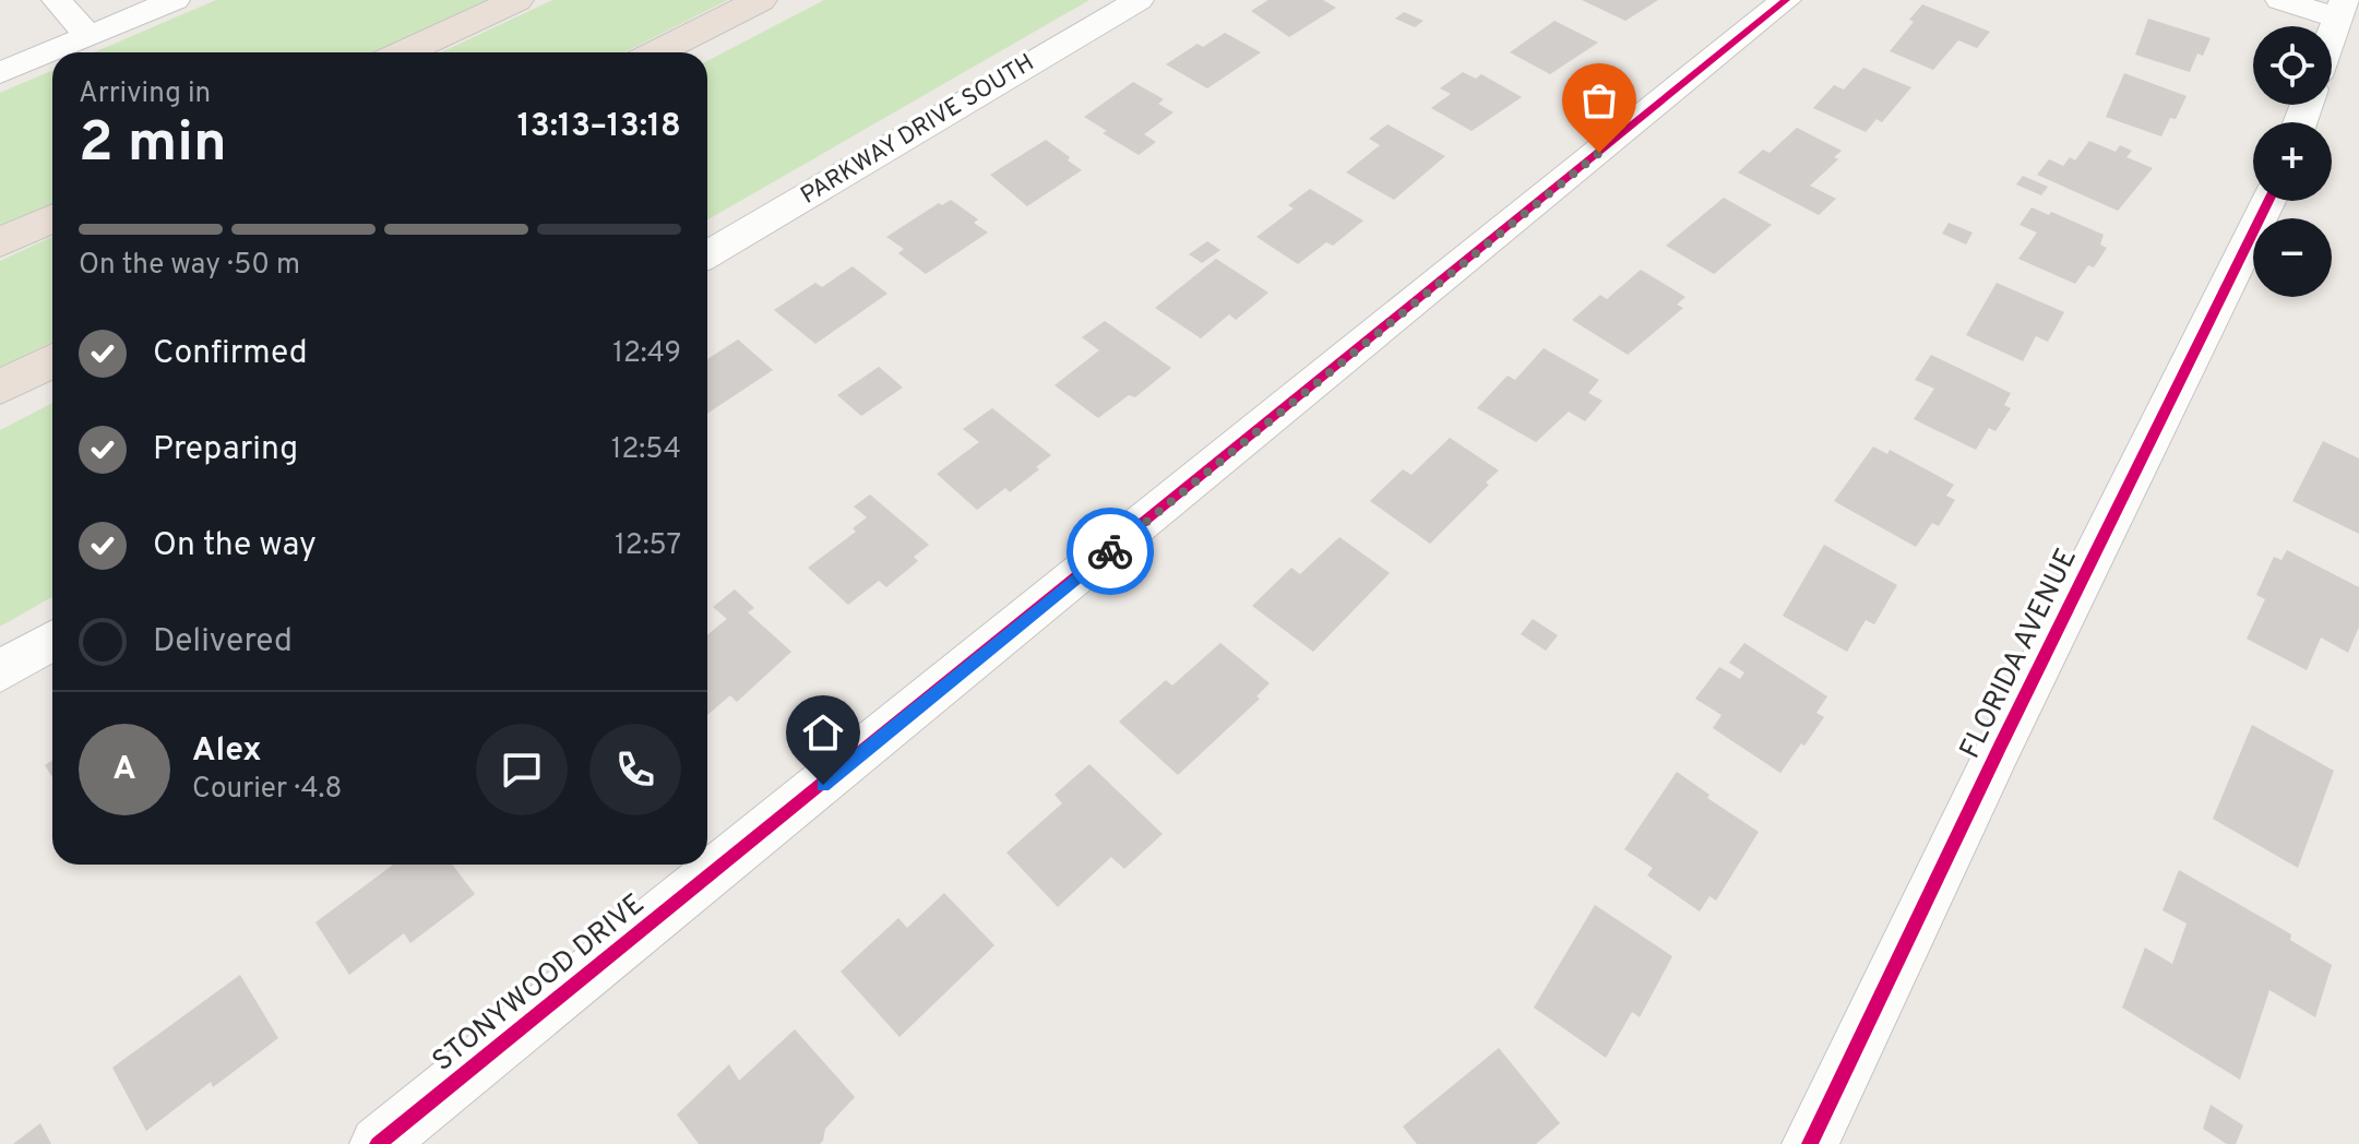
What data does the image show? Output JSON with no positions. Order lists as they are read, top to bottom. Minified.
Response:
{"streets":{"street":["PARKWAY DRIVE SOUTH","FLORIDA AVENUE","STONYWOOD DRIVE"]},"page":{"map_buttons":["+","−"],"heading":["2 min","Arriving in","13:13–13:18"],"panel":["Alex","Courier · 4.8"],"bar":"On the way · 50 m","list":[["Confirmed","12:49"],["Preparing","12:54"],["On the way","12:57"],"Delivered"],"round":"A"}}
